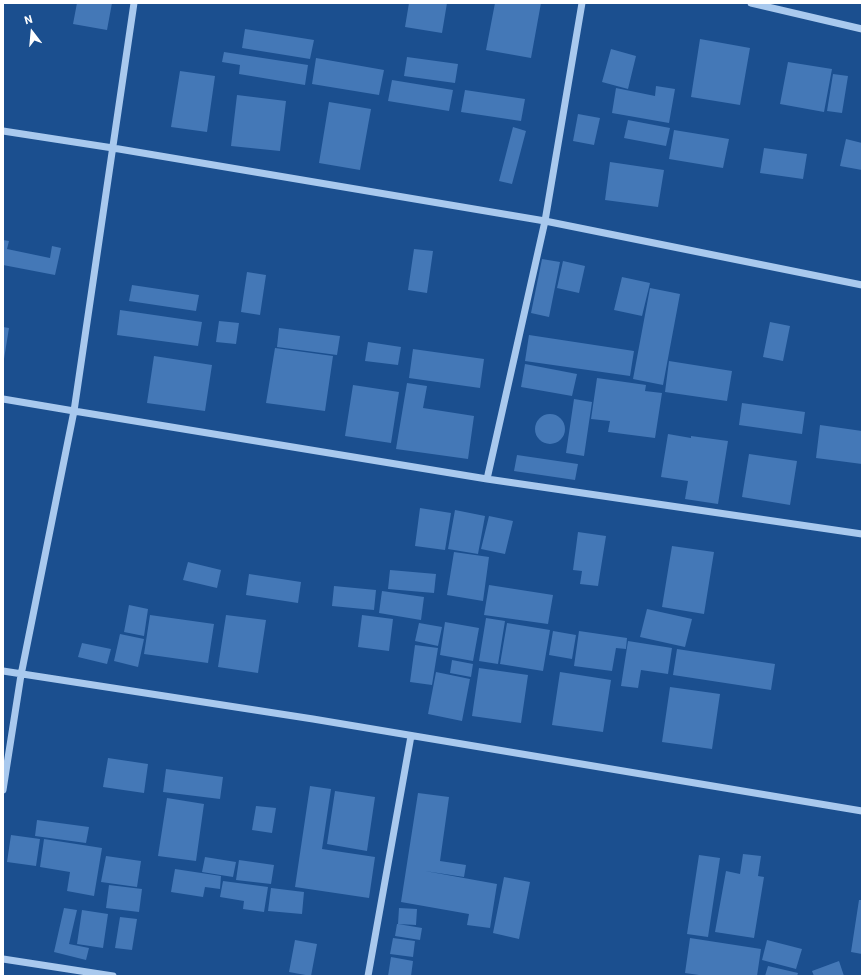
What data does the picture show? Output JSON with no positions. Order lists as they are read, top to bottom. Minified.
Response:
{"north":"top"}
